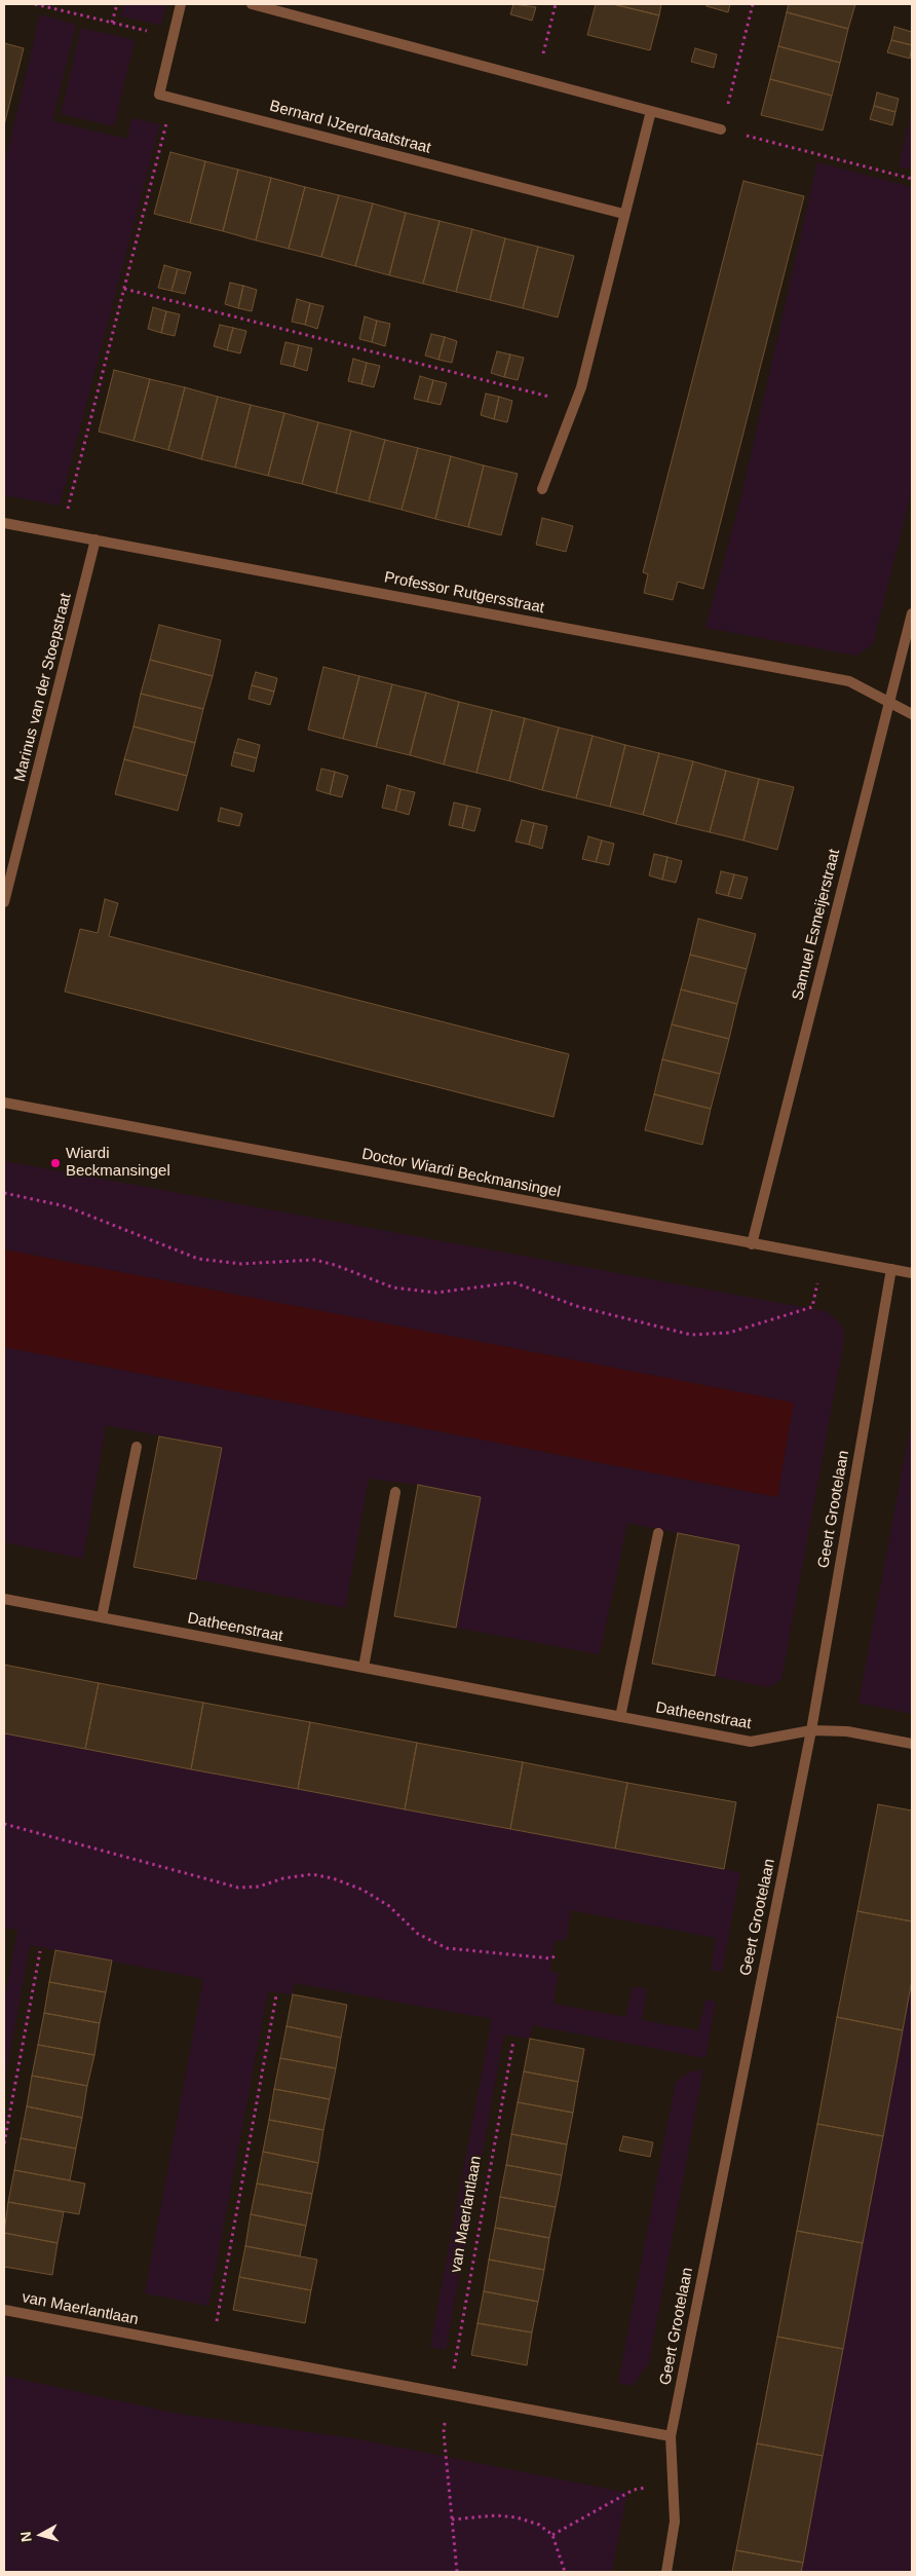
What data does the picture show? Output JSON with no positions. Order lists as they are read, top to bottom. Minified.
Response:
{"streets":{"street":["Bernard IJzerdraatstraat","Professor Rutgersstraat","Marinus van der Stoepstraat","Samuel Esmeijerstraat","Doctor Wiardi Beckmansingel","Geert Grootelaan","Datheenstraat","van Maerlantlaan"]},"crossings":[["Professor Rutgersstraat","Marinus van der Stoepstraat"],["Professor Rutgersstraat","Samuel Esmeijerstraat"],["Samuel Esmeijerstraat","Doctor Wiardi Beckmansingel"],["Doctor Wiardi Beckmansingel","Geert Grootelaan"],["Geert Grootelaan","Datheenstraat"],["Geert Grootelaan","van Maerlantlaan"]],"places":["Wiardi Beckmansingel"],"north":"left"}
